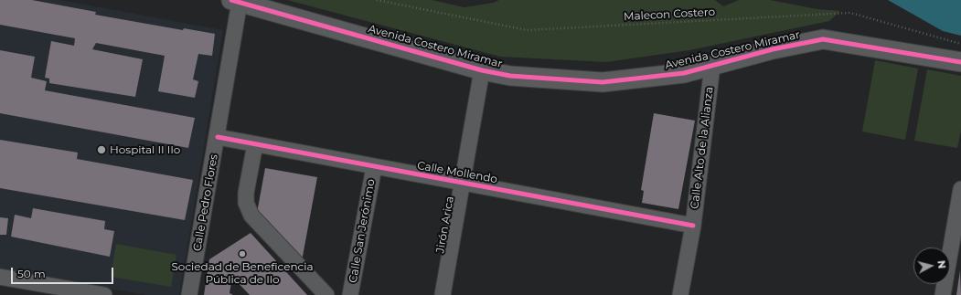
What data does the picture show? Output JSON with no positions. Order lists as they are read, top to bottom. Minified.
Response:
{"streets":{"street":["Avenida Costero Miramar","Calle Alto de la Alianza","Calle Mollendo","Calle Pedro Flores","Jirón Arica","Calle San Jerónimo"],"path":["Malecon Costero"]},"crossings":[["Avenida Costero Miramar","Calle Alto de la Alianza"],["Avenida Costero Miramar","Calle Pedro Flores"],["Avenida Costero Miramar","Jirón Arica"],["Calle Alto de la Alianza","Calle Mollendo"],["Calle Mollendo","Calle Pedro Flores"],["Calle Mollendo","Jirón Arica"],["Calle Mollendo","Calle San Jerónimo"]],"places":["Hospital II Ilo","Sociedad de Beneficencia Pública de Ilo"],"scale_bar":"50 m","north":"right"}
